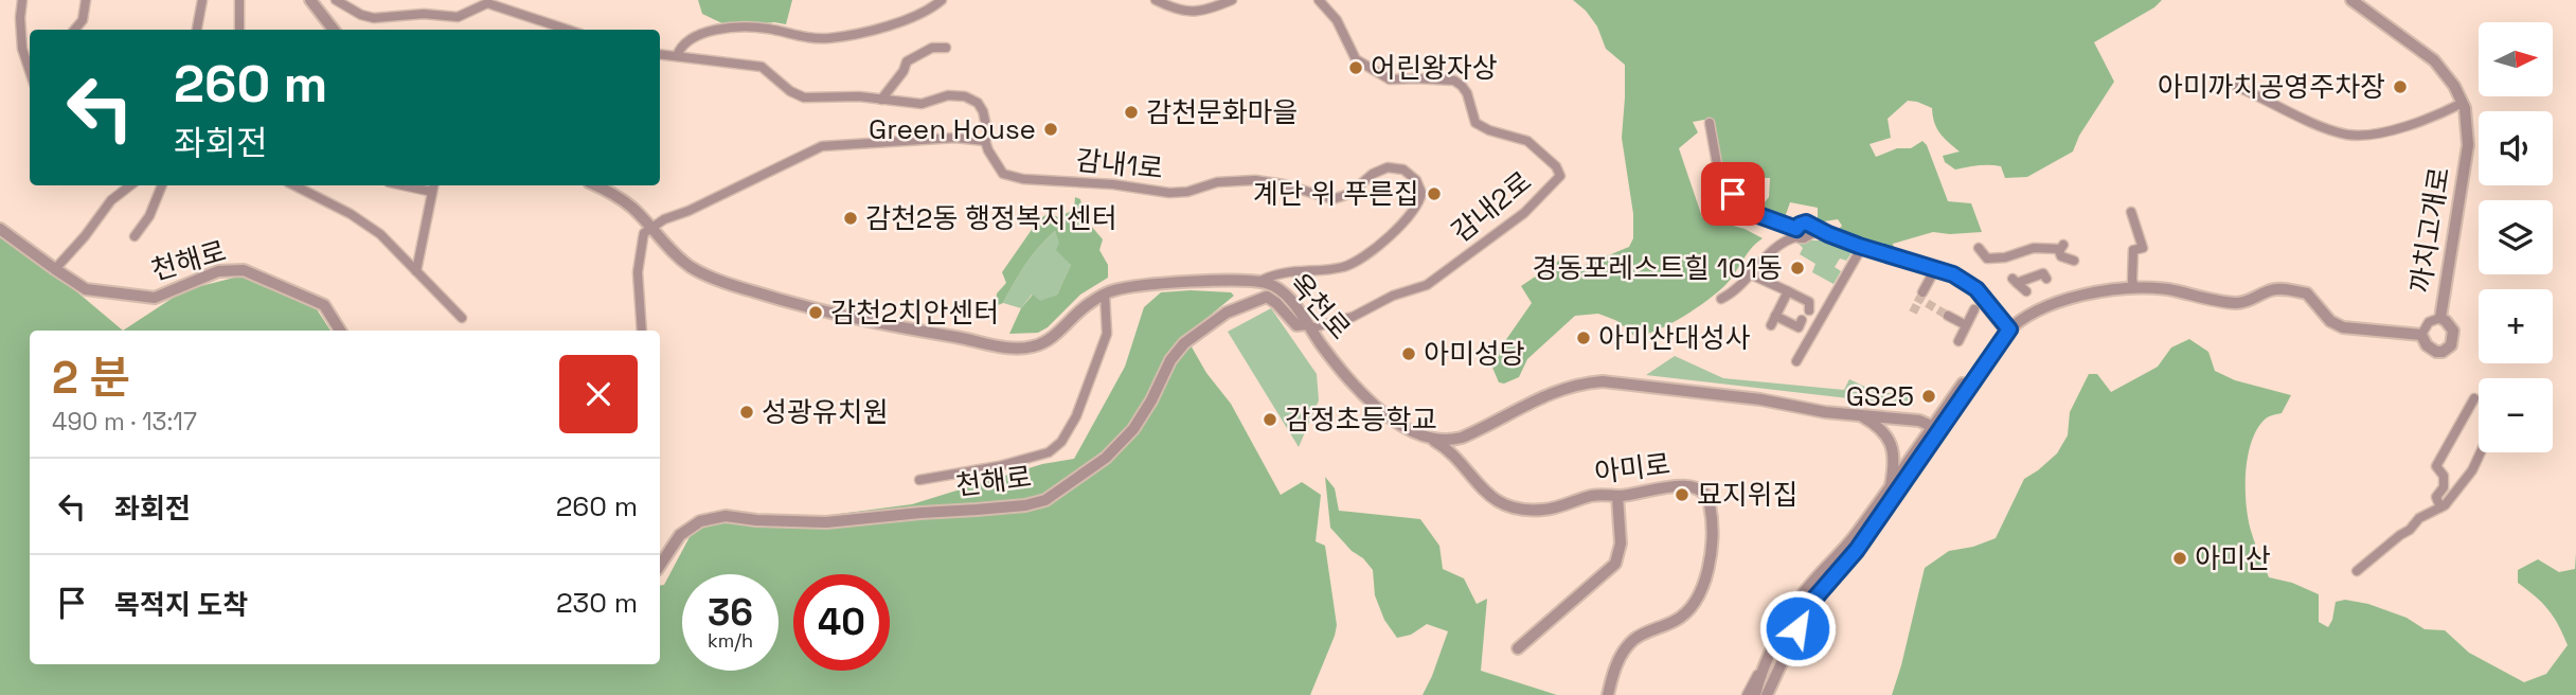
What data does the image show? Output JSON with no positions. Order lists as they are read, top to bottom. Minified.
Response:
{"streets":{"street":["감내1로","감내2로","까치고개로","천해로","옥천로","아미로"]},"crossings":[["감내1로","옥천로"],["감내2로","천해로"],["감내2로","옥천로"],["천해로","옥천로"],["옥천로","아미로"]],"places":["어린왕자상","아미까치공영주차장","감천문화마을","Green House","계단 위 푸른집","감천2동 행정복지센터","경동포레스트힐 101동","감천2치안센터","아미산대성사","아미성당","GS25","성광유치원","감정초등학교","묘지위집","아미산"],"north":"right","page":{"map_buttons":["+","−"],"turn":["260 m","좌회전"],"heading":["2 분","490 m · 13:17"],"list":[{"name":"좌회전","value":"260 m"},{"name":"목적지 도착","value":"230 m"}],"speed":"36 km/h","limit":"40"}}
